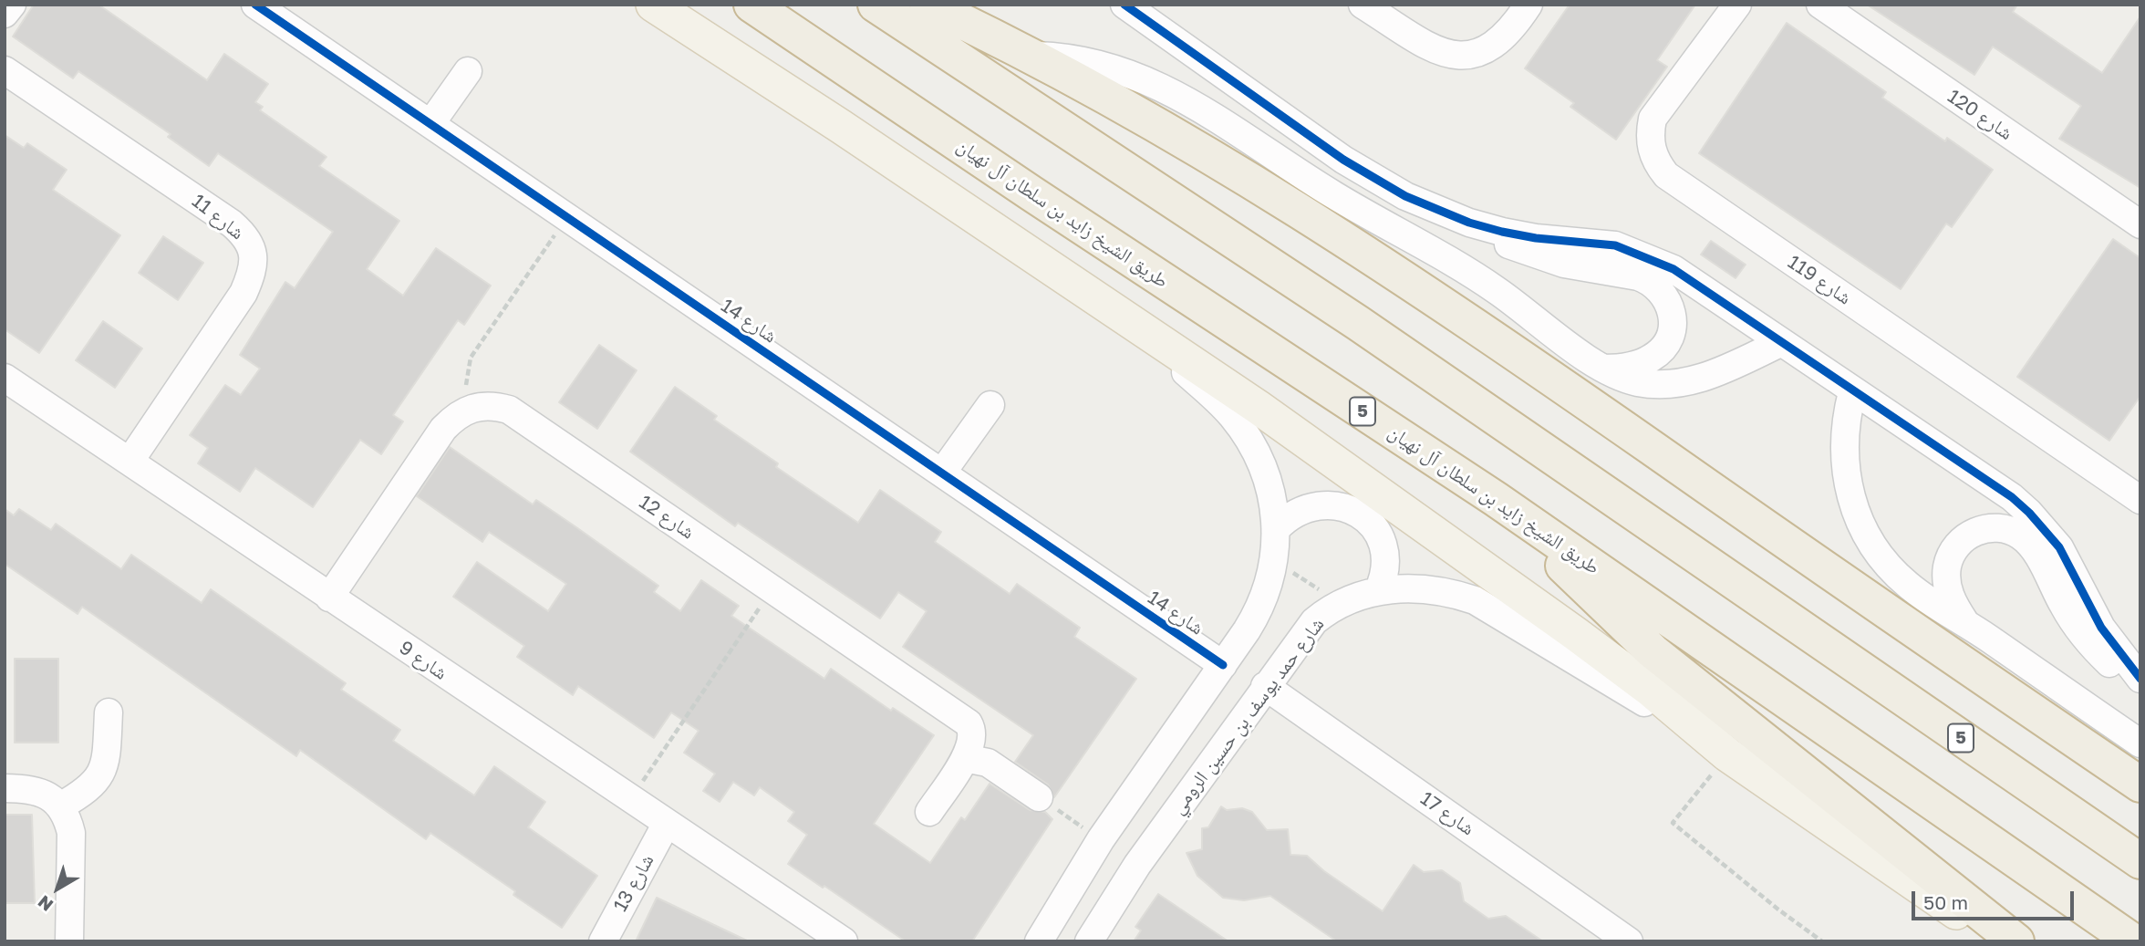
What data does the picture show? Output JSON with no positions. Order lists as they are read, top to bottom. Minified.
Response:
{"streets":{"highway":["طريق الشيخ زايد بن سلطان آل نهيان","5"],"street":["شارع 120","شارع 11","شارع 119","شارع 14","شارع 12","شارع 9","شارع حمد يوسف بن حسين الرومي","شارع 17","شارع 13"]},"crossings":[["شارع 11","شارع 9"],["شارع 9","شارع 13"],["شارع حمد يوسف بن حسين الرومي","شارع 17"]],"scale_bar":"50 m","north":"bottom left"}
